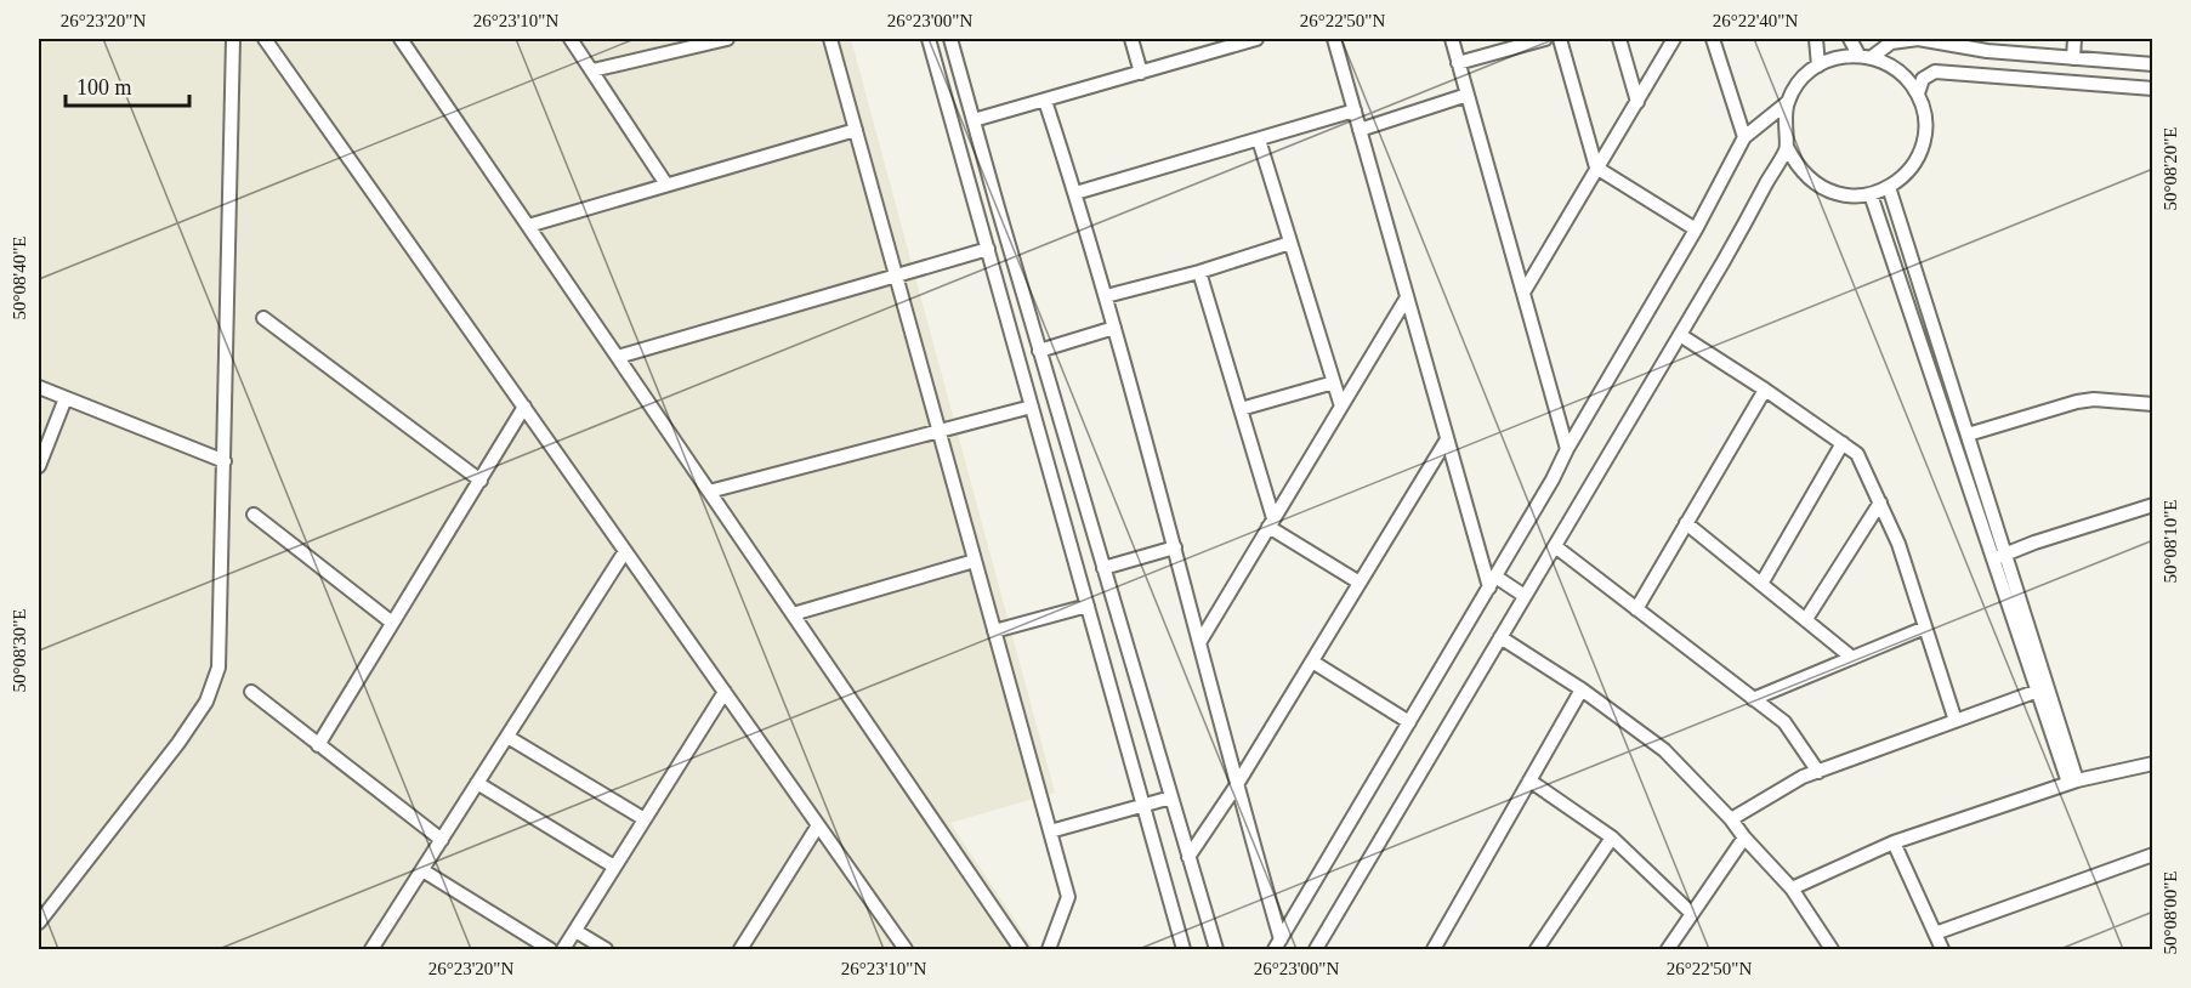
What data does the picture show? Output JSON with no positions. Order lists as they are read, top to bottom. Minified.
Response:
{"scale_bar":"100 m","coordinates":["26°23'20\"N","26°23'10\"N","26°23'00\"N","26°22'50\"N","26°22'40\"N","50°08'20\"E","50°08'40\"E","50°08'10\"E","50°08'30\"E","50°08'00\"E"]}
